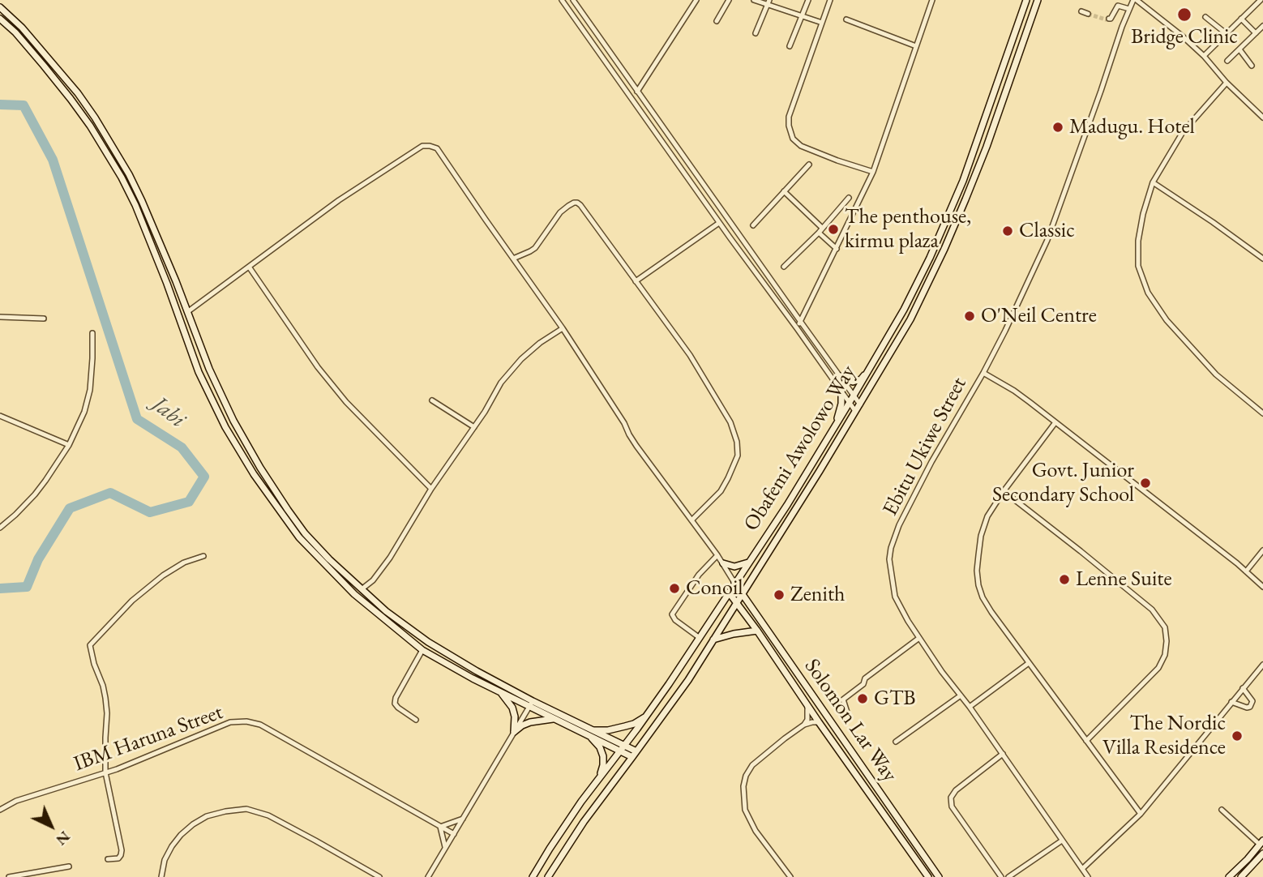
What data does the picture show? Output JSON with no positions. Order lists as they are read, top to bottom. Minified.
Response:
{"streets":{"main road":["Obafemi Awolowo Way","Solomon Lar Way"],"street":["Ebitu Ukiwe Street","IBM Haruna Street"]},"crossings":[["Obafemi Awolowo Way","Solomon Lar Way"]],"water":["Jabi"],"places":["Bridge Clinic","Madugu. Hotel","The penthouse, kirmu plaza","Classic","O'Neil Centre","Govt. Junior Secondary School","Lenne Suite","Conoil","Zenith","GTB","The Nordic Villa Residence"],"north":"bottom right"}
